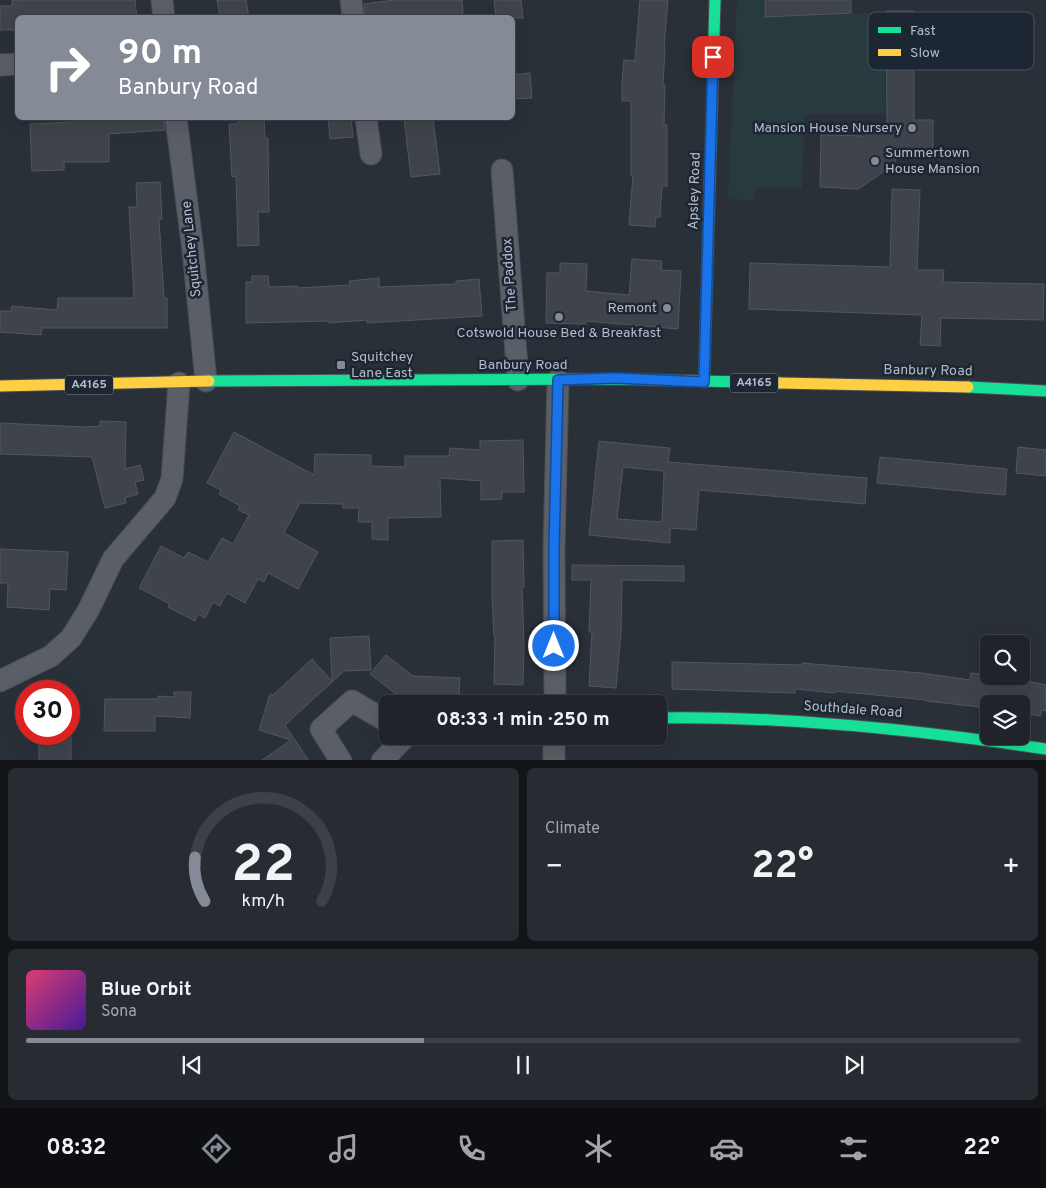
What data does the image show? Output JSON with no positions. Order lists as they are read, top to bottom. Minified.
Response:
{"streets":{"main road":["Apsley Road","Banbury Road","A4165","Southdale Road"],"street":["Squitchey Lane","The Paddox"]},"crossings":[["Apsley Road","Banbury Road"],["Squitchey Lane","Banbury Road"],["The Paddox","Banbury Road"]],"places":{"other":["Mansion House Nursery","Summertown House Mansion","Remont","Cotswold House Bed & Breakfast"],"transit":["Squitchey Lane East"]},"legend":["Fast","Slow"],"page":{"turn":["90 m","Banbury Road"],"limit":"30","trip":"08:33 · 1 min · 250 m","tile":"Climate","heat":["−","22°","+"],"song":["Blue Orbit","Sona"],"tabs":["08:32","22°"],"gauge":["22","km/h"]}}
